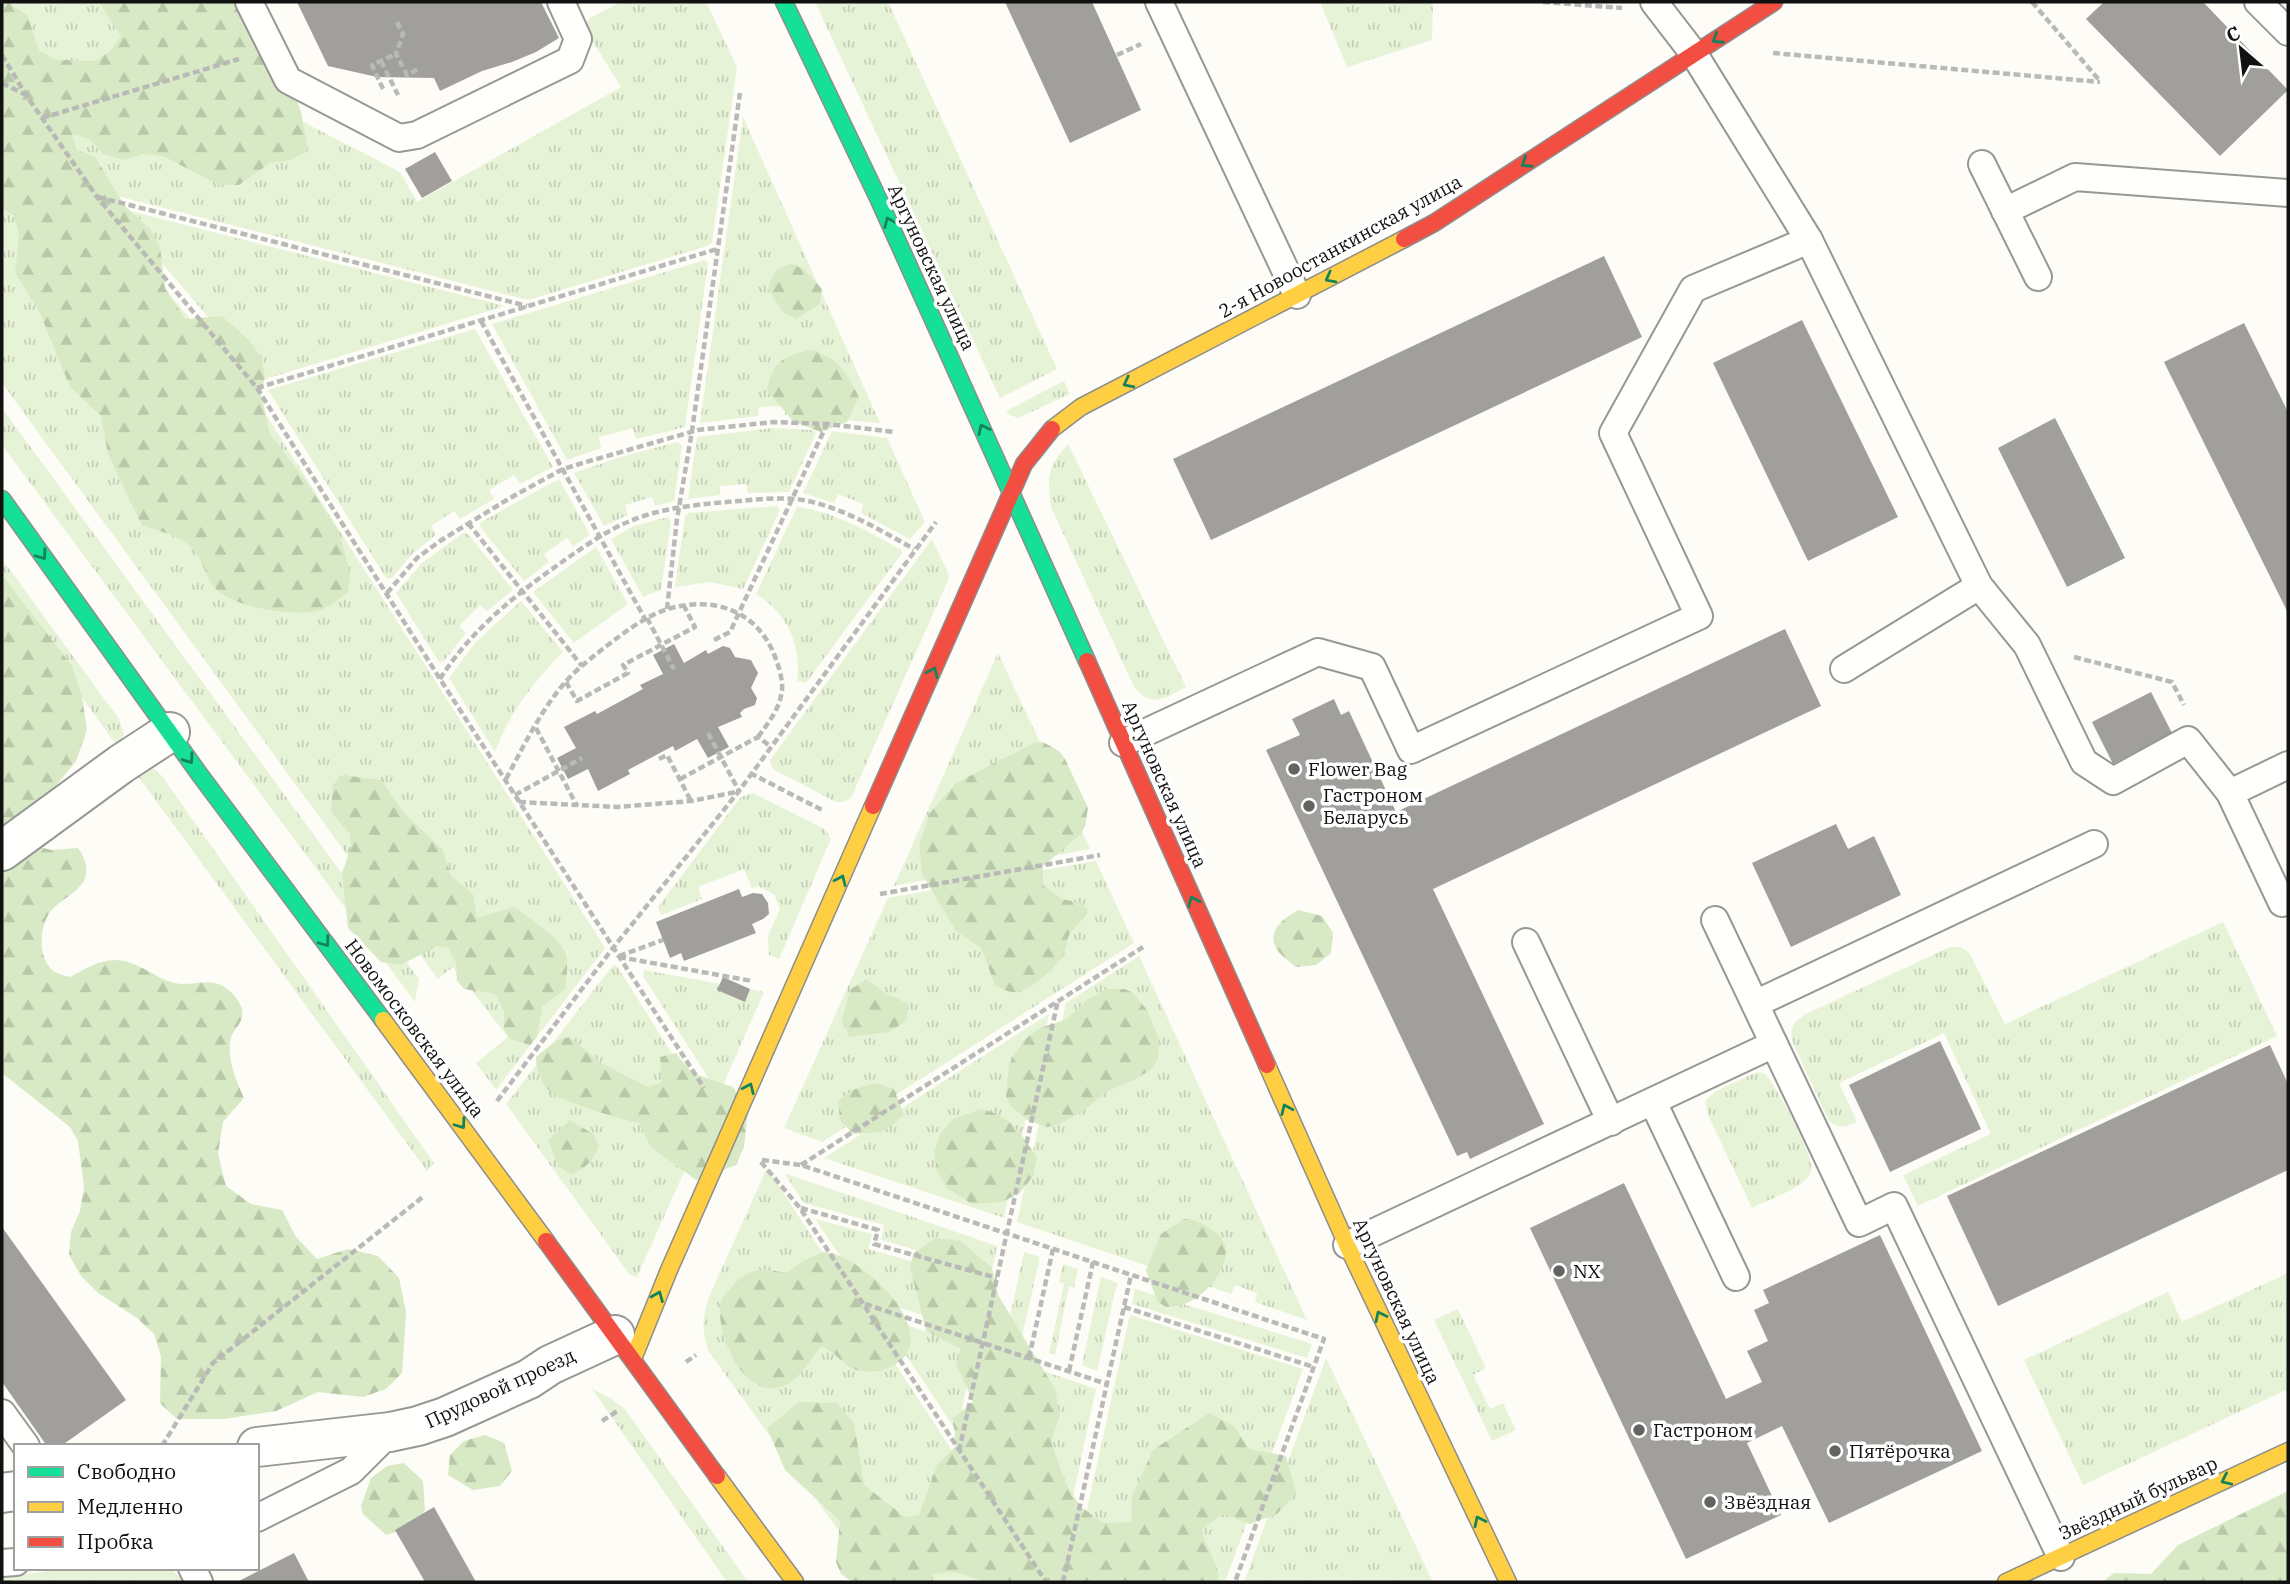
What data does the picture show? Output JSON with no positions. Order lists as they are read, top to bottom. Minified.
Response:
{"streets":{"main road":["2-я Новоостанкинская улица","Аргуновская улица","Новомосковская улица","Звёздный бульвар"],"street":["Прудовой проезд"]},"crossings":[["2-я Новоостанкинская улица","Аргуновская улица"],["2-я Новоостанкинская улица","Новомосковская улица"],["2-я Новоостанкинская улица","Прудовой проезд"],["Новомосковская улица","Прудовой проезд"]],"one_way":["Аргуновская улица","Новомосковская улица","Звёздный бульвар"],"places":["Flower Bag","Гастроном Беларусь","NX","Гастроном","Пятёрочка","Звёздная"],"legend":["Свободно","Медленно","Пробка"],"north":"top left"}
